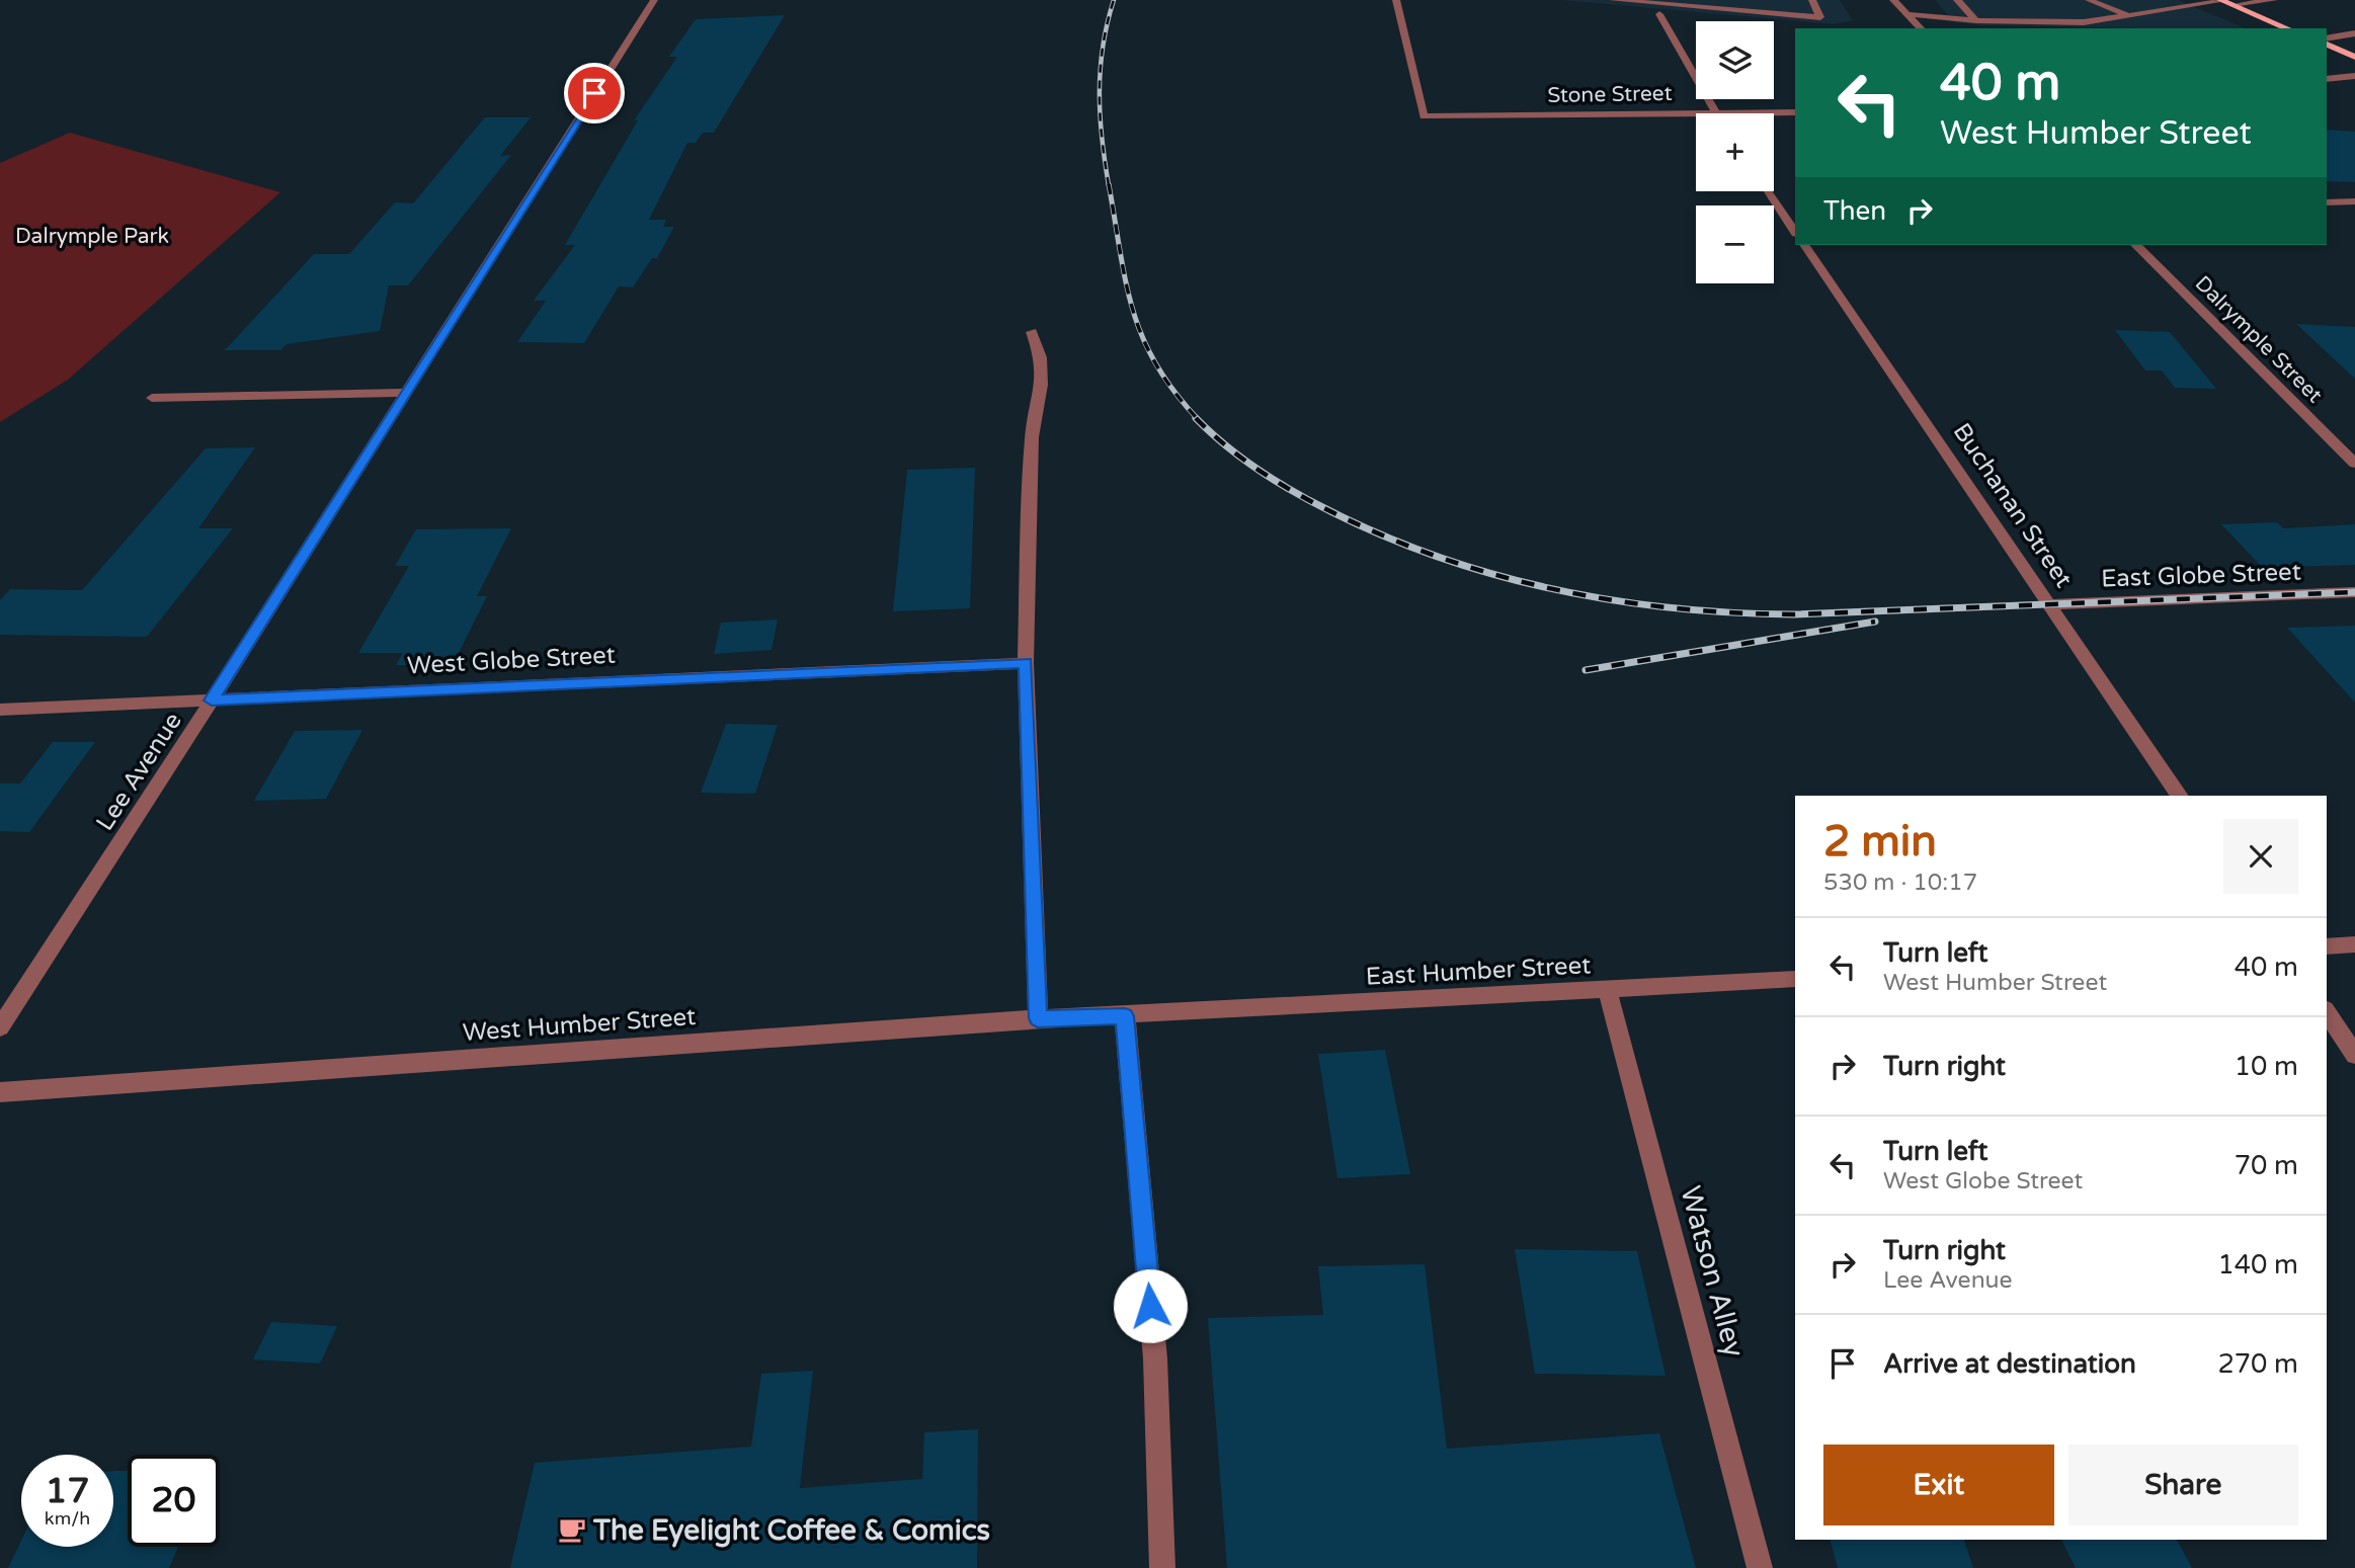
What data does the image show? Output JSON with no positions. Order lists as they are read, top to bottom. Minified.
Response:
{"streets":{"street":["Stone Street","Dalrymple Street","Buchanan Street","East Globe Street","West Globe Street","Lee Avenue","East Humber Street","West Humber Street","Watson Alley"]},"crossings":[["Buchanan Street","East Globe Street"],["West Globe Street","Lee Avenue"],["East Humber Street","West Humber Street"],["East Humber Street","Watson Alley"]],"parks":["Dalrymple Park"],"places":{"cafe":["The Eyelight Coffee & Comics"]},"page":{"map_buttons":["+","−"],"turn":["40 m","West Humber Street"],"then":"Then","heading":["2 min","530 m · 10:17"],"list":[{"name":"Turn left","note":"West Humber Street","value":"40 m"},{"name":"Turn right","value":"10 m"},{"name":"Turn left","note":"West Globe Street","value":"70 m"},{"name":"Turn right","note":"Lee Avenue","value":"140 m"},{"name":"Arrive at destination","value":"270 m"}],"buttons":["Exit","Share"],"speed":"17 km/h","limit":"20"}}
